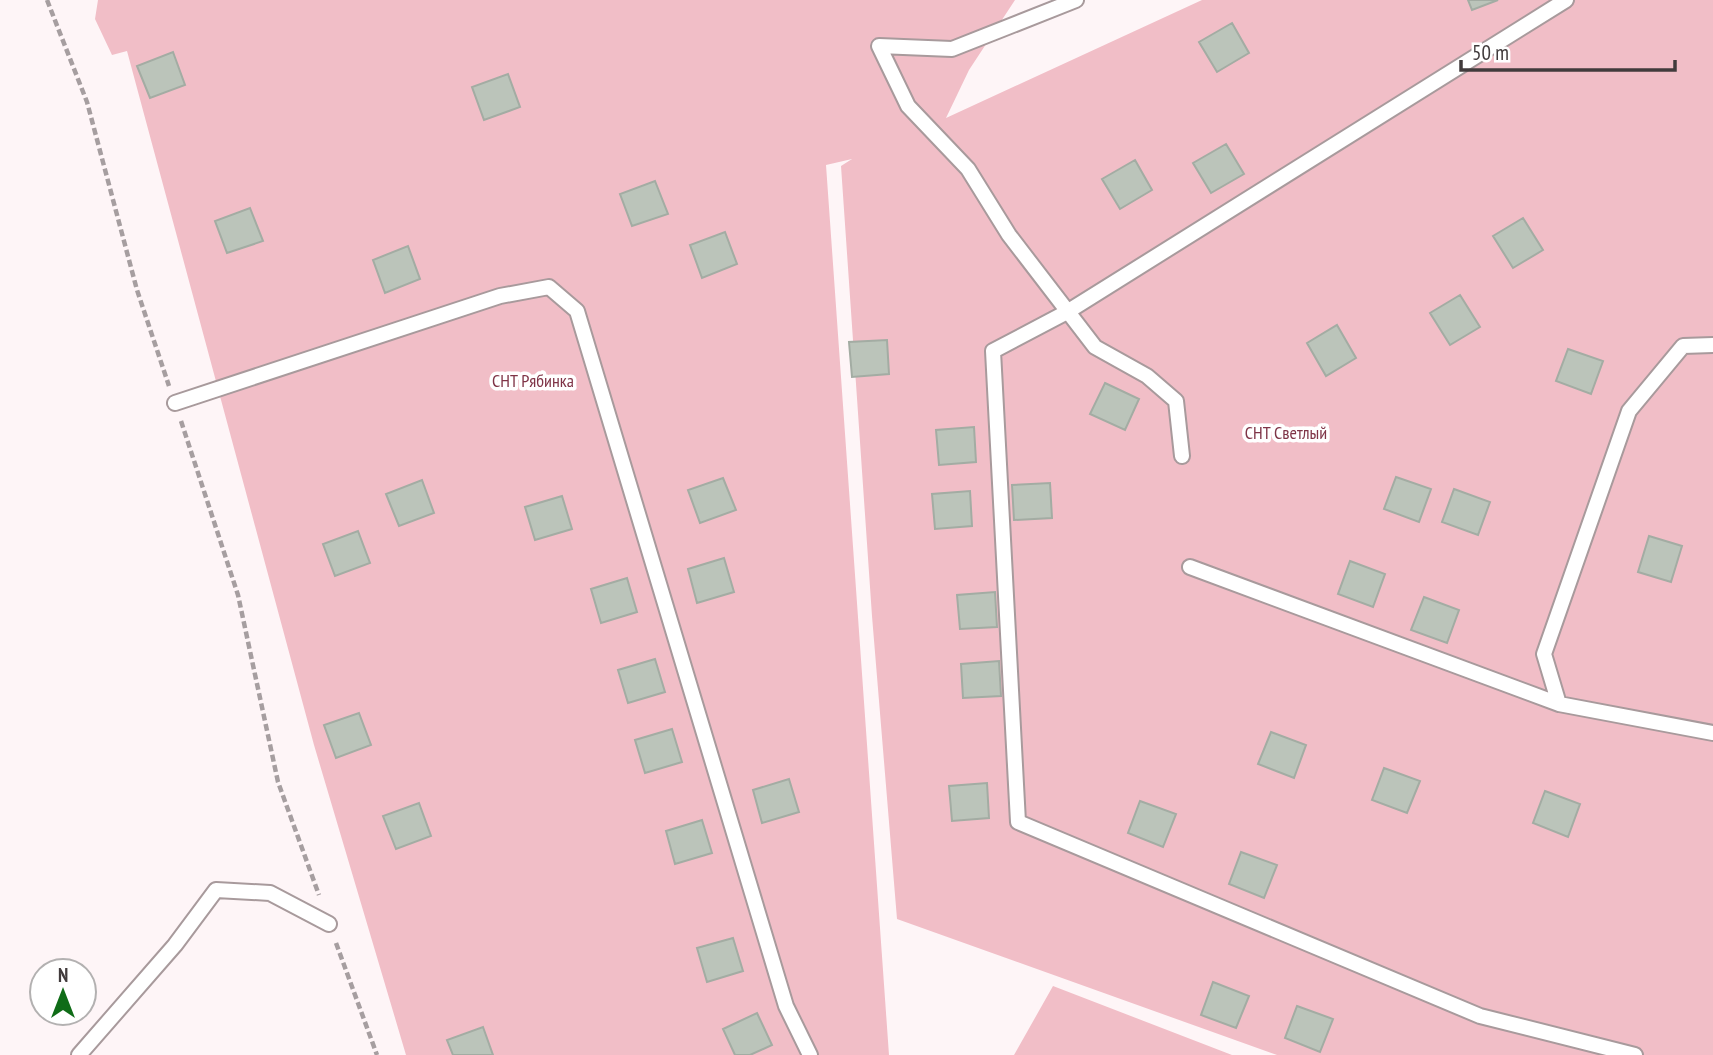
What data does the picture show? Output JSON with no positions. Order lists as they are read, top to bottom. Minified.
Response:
{"parks":["СНТ Рябинка","СНТ Светлый"],"scale_bar":"50 m","north":"top"}
